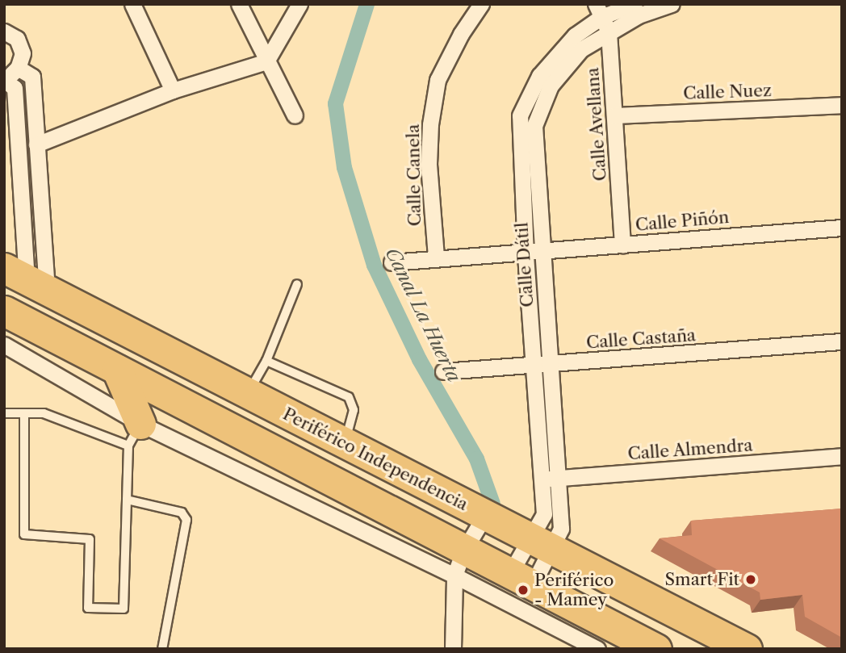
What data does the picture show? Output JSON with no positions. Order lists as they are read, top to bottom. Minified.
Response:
{"streets":{"highway":["Periférico Independencia"],"street":["Calle Nuez","Calle Avellana","Calle Canela","Calle Piñón","Calle Dátil","Calle Castaña","Calle Almendra"]},"crossings":[["Calle Nuez","Calle Avellana"],["Calle Avellana","Calle Piñón"],["Calle Avellana","Calle Dátil"],["Calle Piñón","Calle Dátil"],["Calle Dátil","Calle Castaña"],["Calle Dátil","Calle Almendra"],["Calle Dátil","Periférico Independencia"]],"water":["Canal La Huerta"],"places":["Smart Fit","Periférico - Mamey"]}
